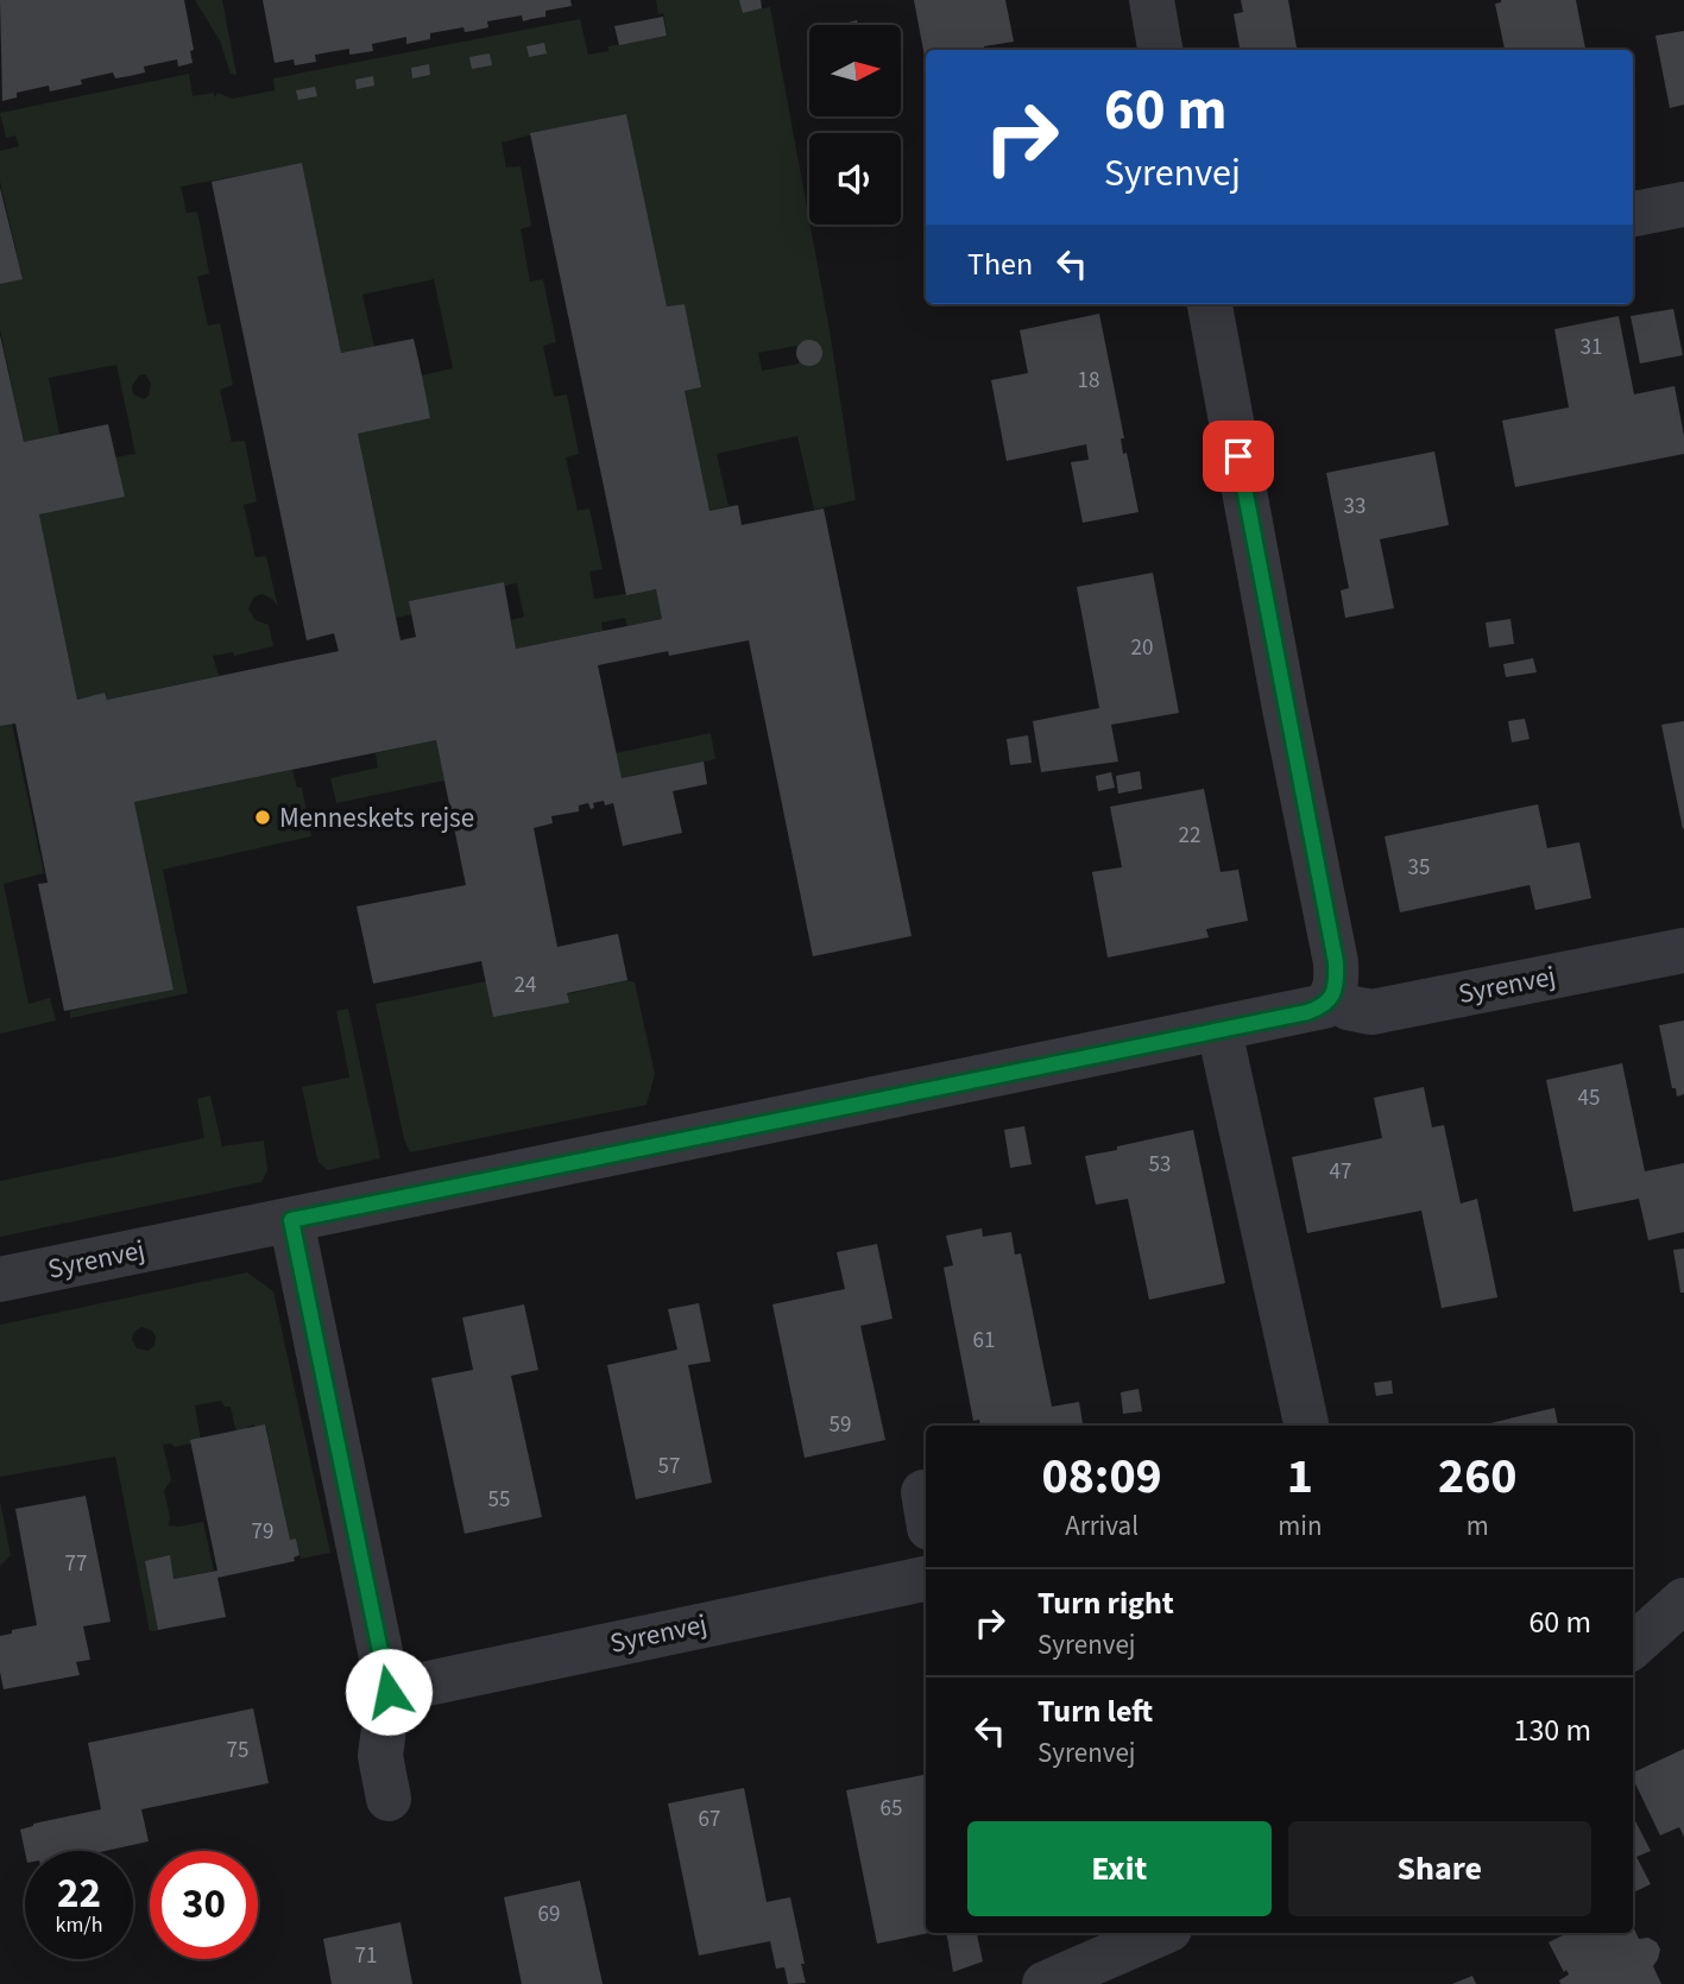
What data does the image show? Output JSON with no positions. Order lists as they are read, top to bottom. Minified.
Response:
{"streets":{"street":["Syrenvej"]},"places":["Menneskets rejse"],"house_numbers":["31","18","33","20","22","35","24","45","53","47","61","59","57","55","79","77","75","65","67","69","71"],"north":"right","page":{"turn":["60 m","Syrenvej"],"then":"Then","eta":["08:09","Arrival","1","min","260","m"],"list":[{"name":"Turn right","note":"Syrenvej","value":"60 m"},{"name":"Turn left","note":"Syrenvej","value":"130 m"}],"buttons":["Exit","Share"],"speed":"22 km/h","limit":"30"}}
